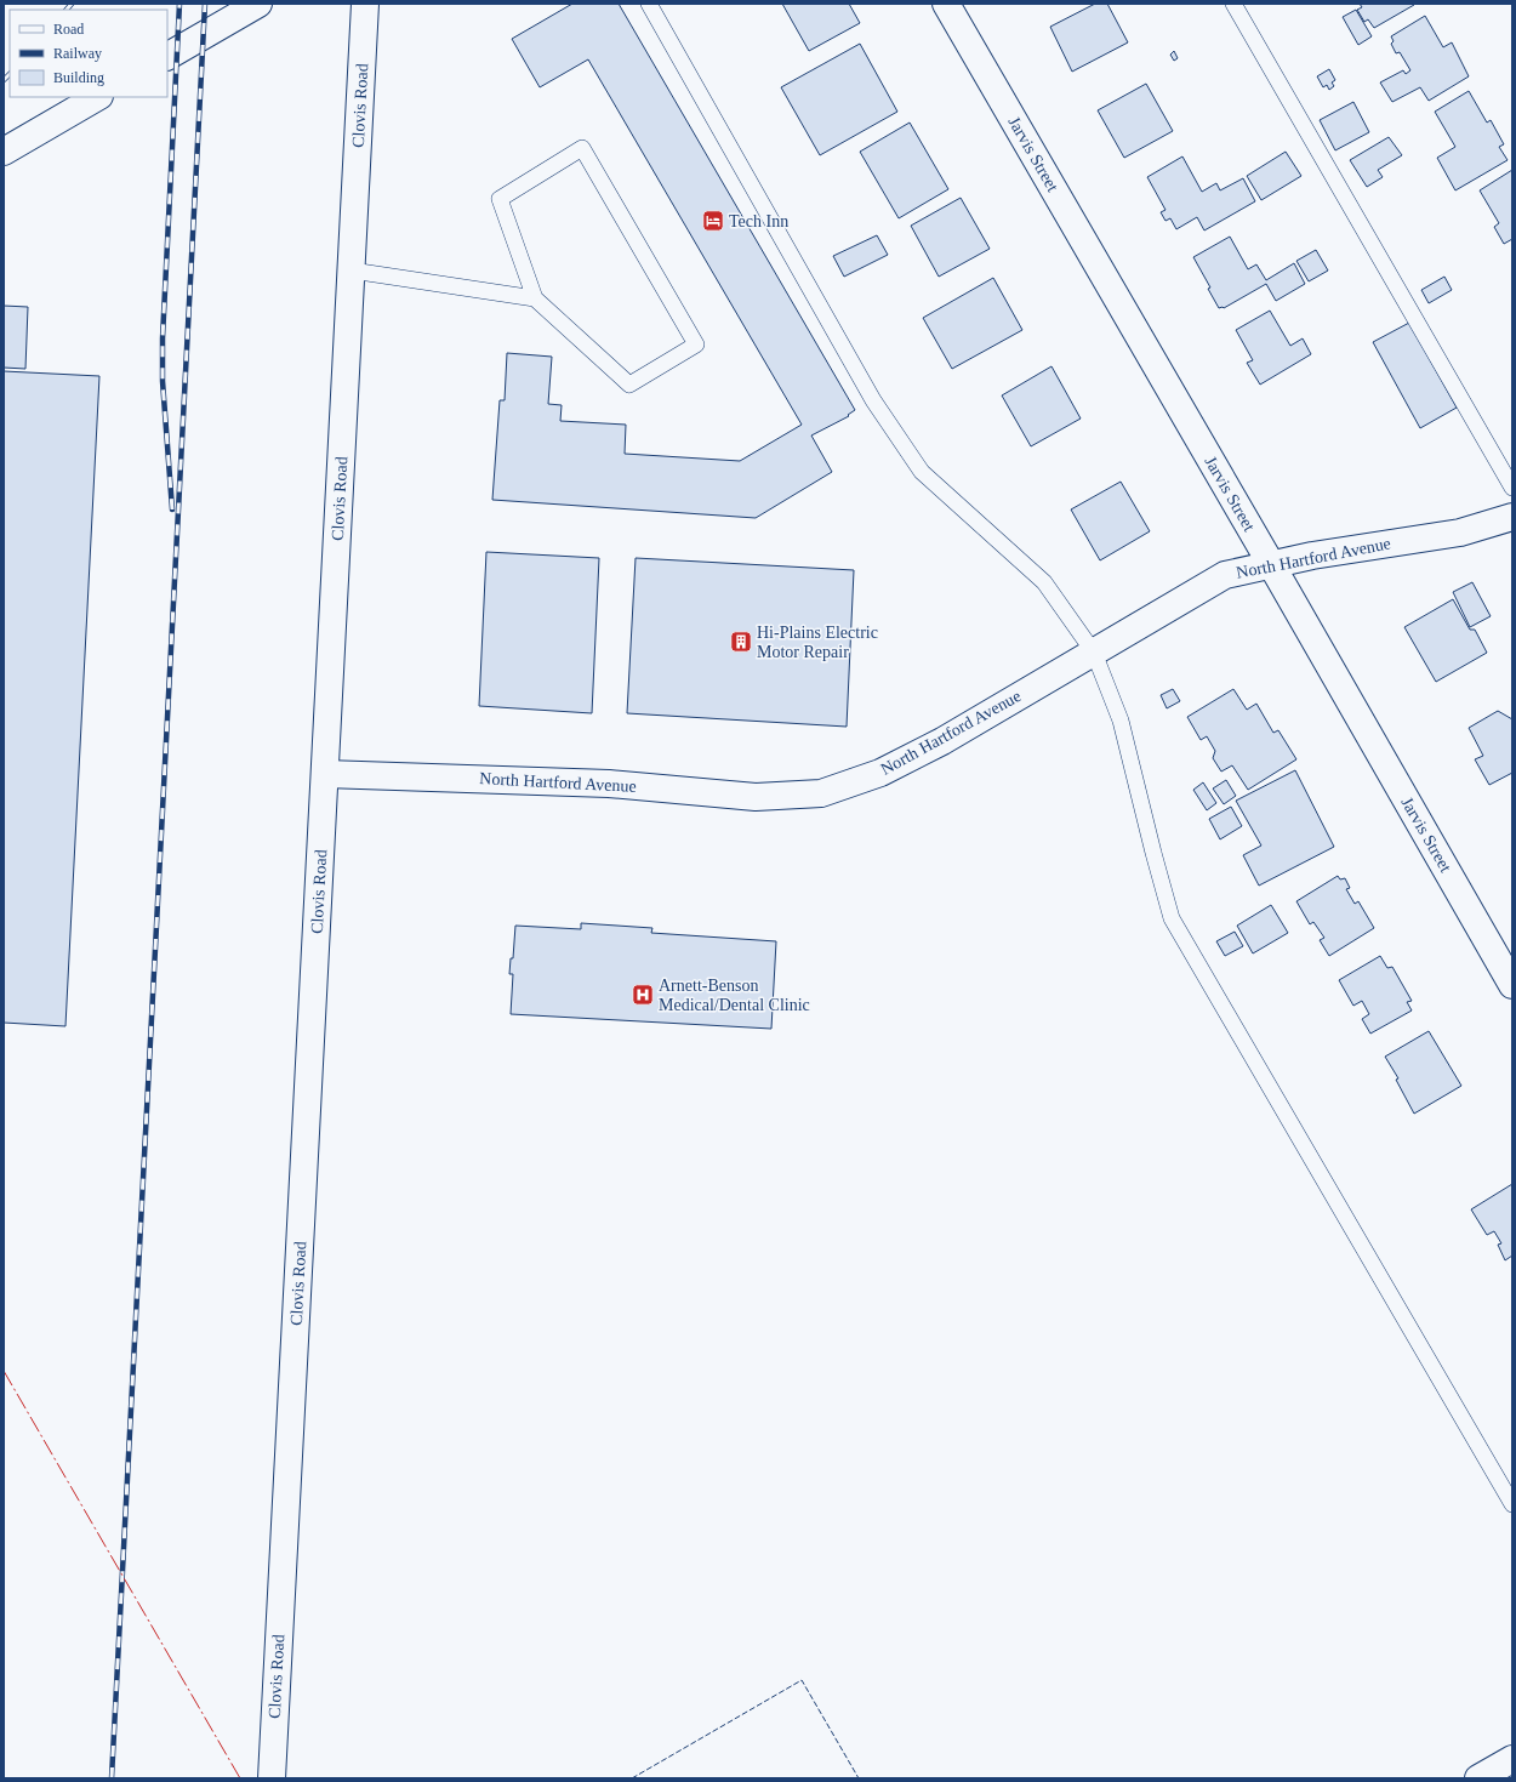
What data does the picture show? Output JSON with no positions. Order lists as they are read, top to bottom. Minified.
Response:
{"streets":{"main road":["Clovis Road","Jarvis Street","North Hartford Avenue"]},"crossings":[["Clovis Road","North Hartford Avenue"],["Jarvis Street","North Hartford Avenue"]],"places":{"hotel":["Tech Inn"],"building":["Hi-Plains Electric Motor Repair"],"hospital":["Arnett-Benson Medical/Dental Clinic"]},"legend":["Road","Railway","Building"]}
